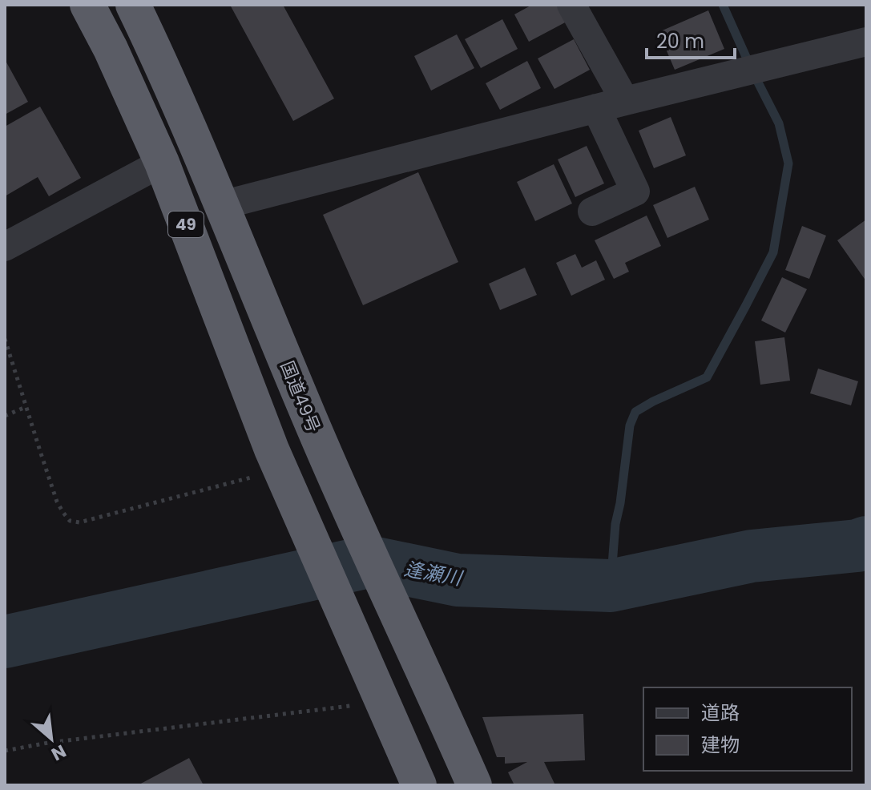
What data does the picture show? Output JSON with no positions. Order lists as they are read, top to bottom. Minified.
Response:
{"streets":{"highway":["49","国道49号"]},"water":["逢瀬川"],"legend":["道路","建物"],"scale_bar":"20 m","north":"bottom right"}
